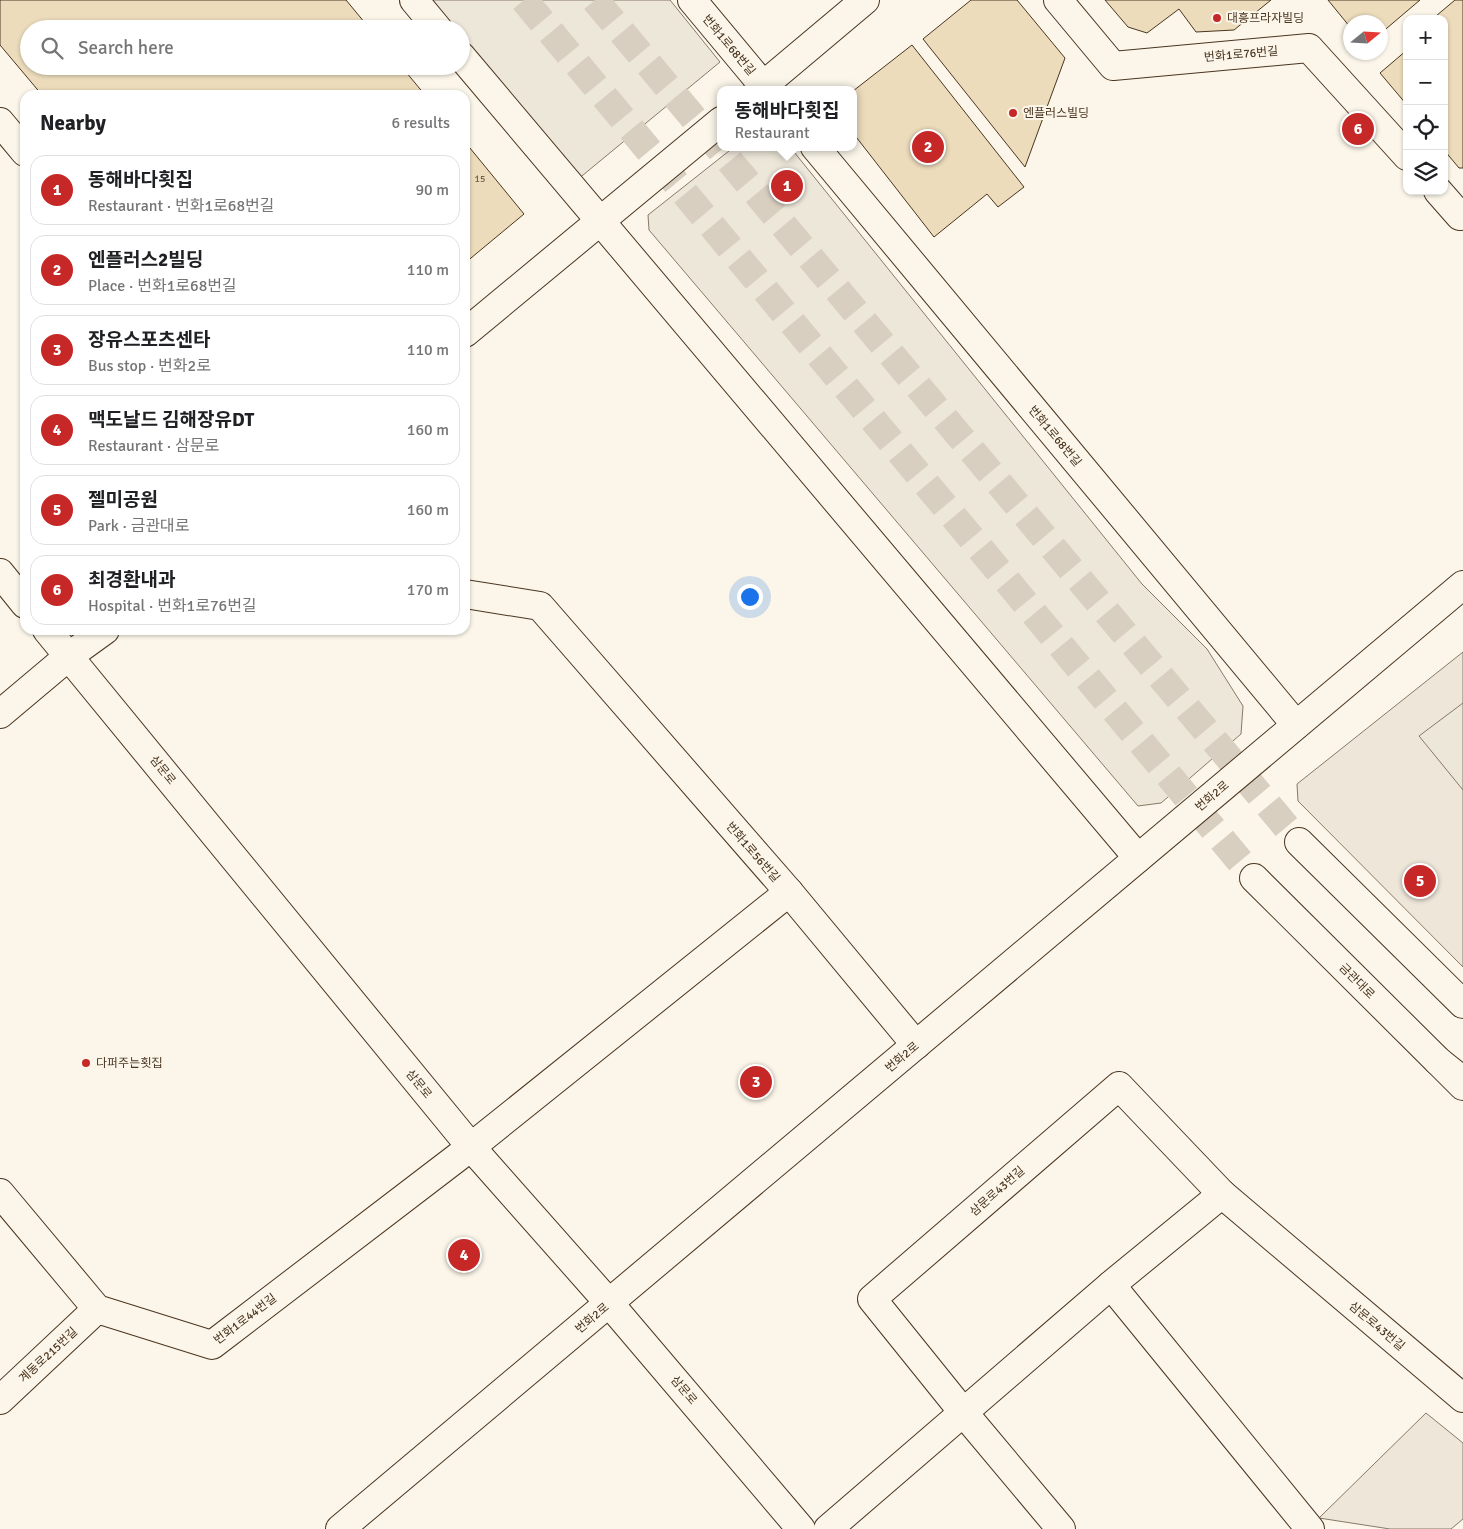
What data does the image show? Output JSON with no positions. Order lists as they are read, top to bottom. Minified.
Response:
{"streets":{"main road":["번화1로68번길","번화1로76번길","삼문로","번화2로","번화1로56번길","금관대로","삼문로43번길","번화1로44번길","계동로215번길"]},"crossings":[["번화1로68번길","번화2로"],["삼문로","번화2로"],["삼문로","번화1로56번길"],["삼문로","번화1로44번길"],["번화1로56번길","번화1로44번길"],["번화1로44번길","계동로215번길"]],"places":["대흥프라자빌딩","엔플러스빌딩","다퍼주는횟집"],"house_numbers":["15"],"north":"right","page":{"map_buttons":["+","−"],"search":"Search here","popup":["동해바다횟집","Restaurant"],"heading":["Nearby","6 results"],"pins":["6","2","1","5","3","4"],"list":[{"mark":"1","name":"동해바다횟집","note":"Restaurant · 번화1로68번길","value":"90 m"},{"mark":"2","name":"엔플러스2빌딩","note":"Place · 번화1로68번길","value":"110 m"},{"mark":"3","name":"장유스포츠센타","note":"Bus stop · 번화2로","value":"110 m"},{"mark":"4","name":"맥도날드 김해장유DT","note":"Restaurant · 삼문로","value":"160 m"},{"mark":"5","name":"젤미공원","note":"Park · 금관대로","value":"160 m"},{"mark":"6","name":"최경환내과","note":"Hospital · 번화1로76번길","value":"170 m"}]}}
